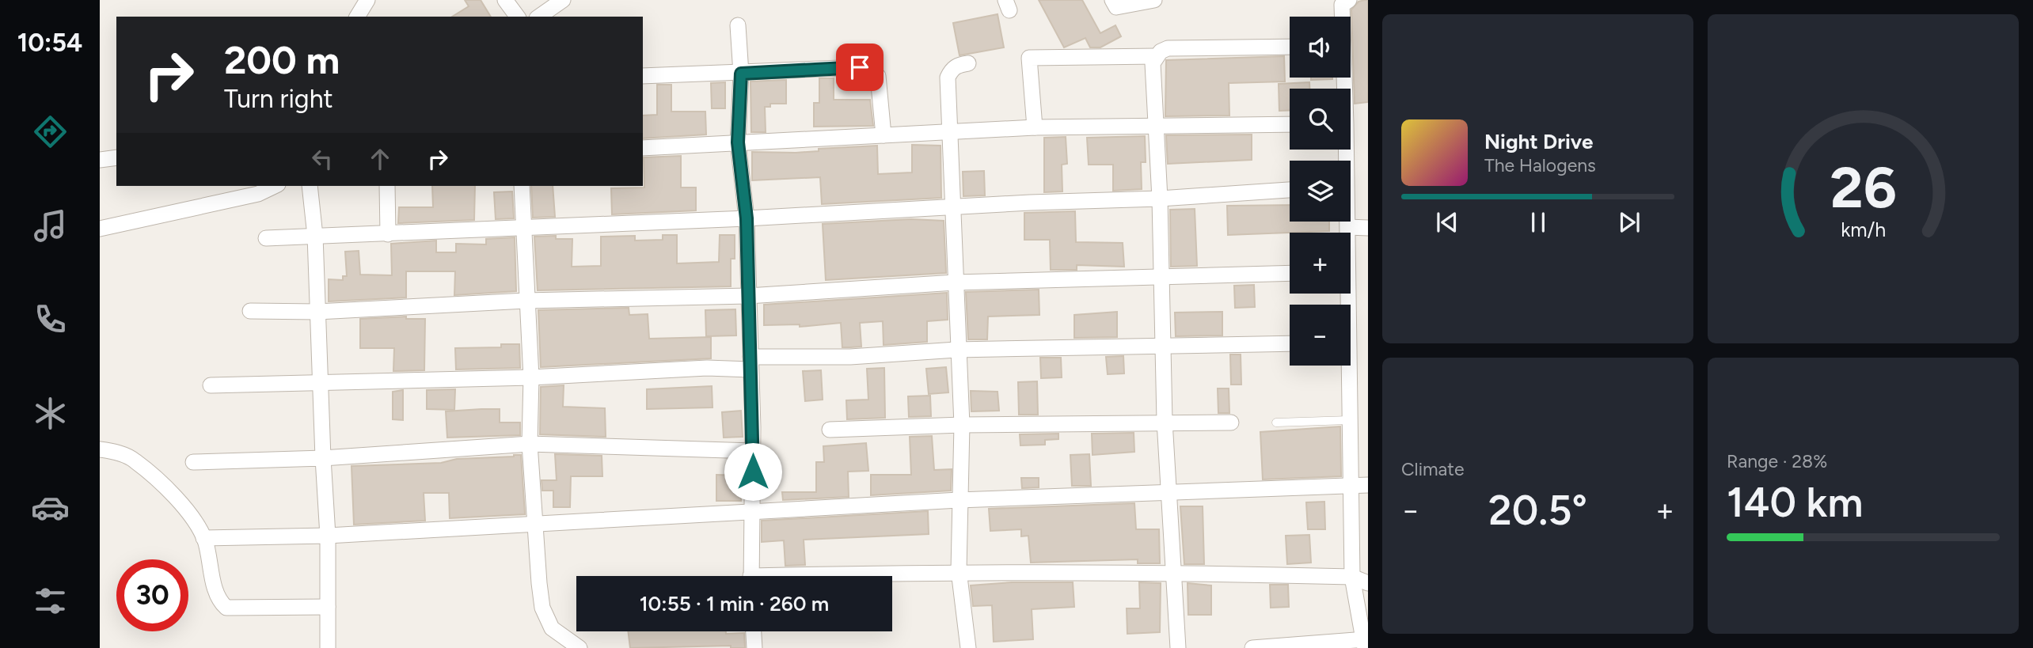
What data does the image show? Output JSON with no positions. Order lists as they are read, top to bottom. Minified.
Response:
{"page":{"tabs":"10:54","map_buttons":["+","−"],"turn":["200 m","Turn right"],"song":["Night Drive","The Halogens"],"tile":["Climate",["Range · 28%","140 km"]],"heat":["−","20.5°","+"],"limit":"30","trip":"10:55 · 1 min · 260 m","gauge":["26","km/h"]}}
